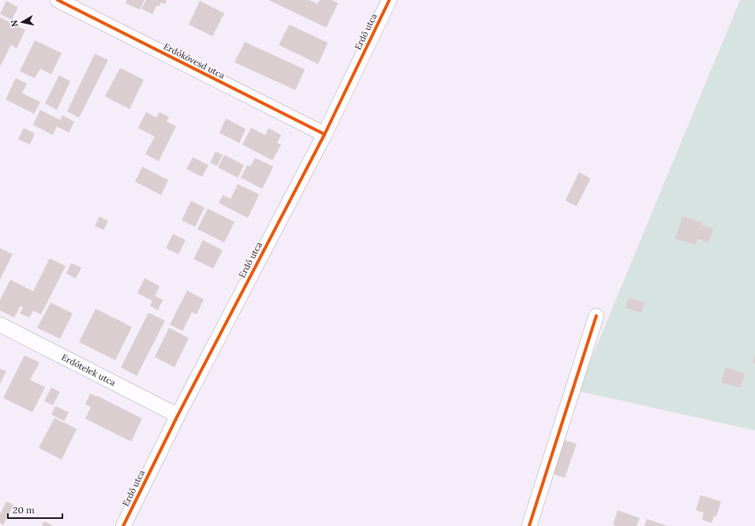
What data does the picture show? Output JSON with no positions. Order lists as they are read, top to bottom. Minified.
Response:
{"streets":{"street":["Erdő utca","Erdőkövesd utca","Erdőtelek utca"]},"crossings":[["Erdő utca","Erdőkövesd utca"],["Erdő utca","Erdőtelek utca"]],"scale_bar":"20 m","north":"left"}
